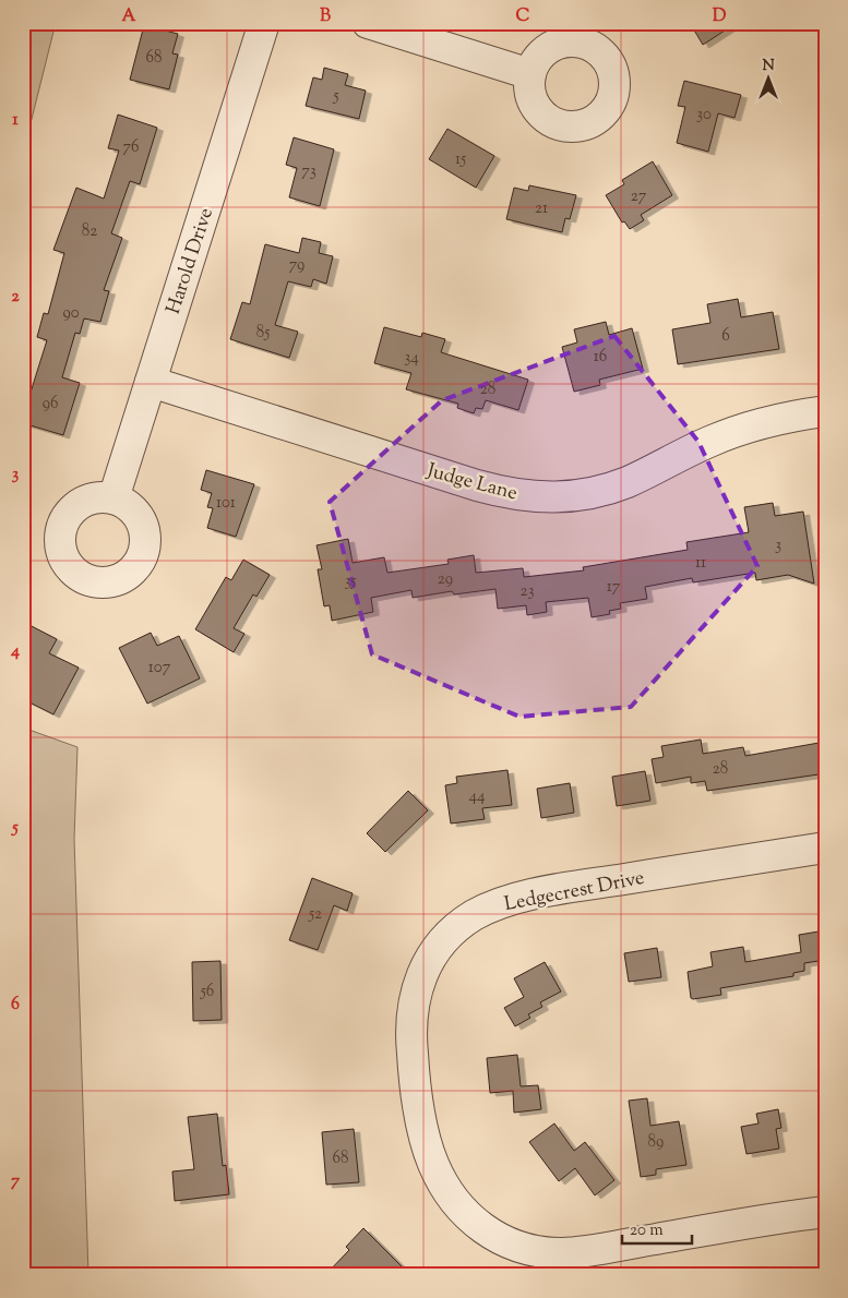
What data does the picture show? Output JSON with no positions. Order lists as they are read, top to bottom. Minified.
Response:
{"streets":{"street":["Harold Drive","Judge Lane","Ledgecrest Drive"]},"crossings":[["Harold Drive","Judge Lane"]],"house_numbers":["68","5","30","76","15","73","27","21","82","79","90","85","6","16","34","28","96","101","3","11","29","35","17","23","107","28","44","52","56","89","68"],"scale_bar":"20 m","north":"top","grid":{"columns":["A","B","C","D"],"rows":["1","2","3","4","5","6","7"]}}
